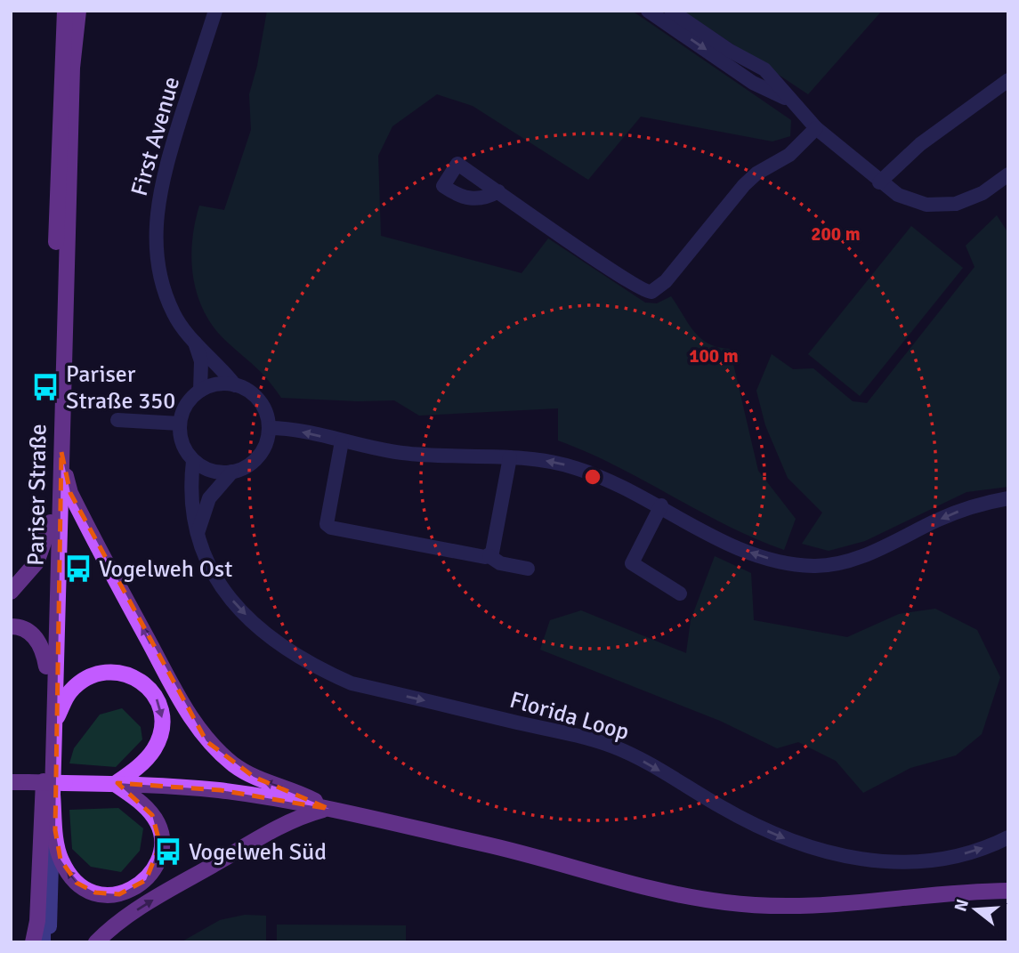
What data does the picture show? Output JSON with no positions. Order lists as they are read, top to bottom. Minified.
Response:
{"streets":{"main road":["Pariser Straße"],"street":["First Avenue","Florida Loop"]},"crossings":[["First Avenue","Florida Loop"]],"one_way":["Florida Loop"],"places":{"bus stop":["Pariser Straße 350","Vogelweh Ost","Vogelweh Süd"]},"north":"left","rings":["200 m","100 m"]}
